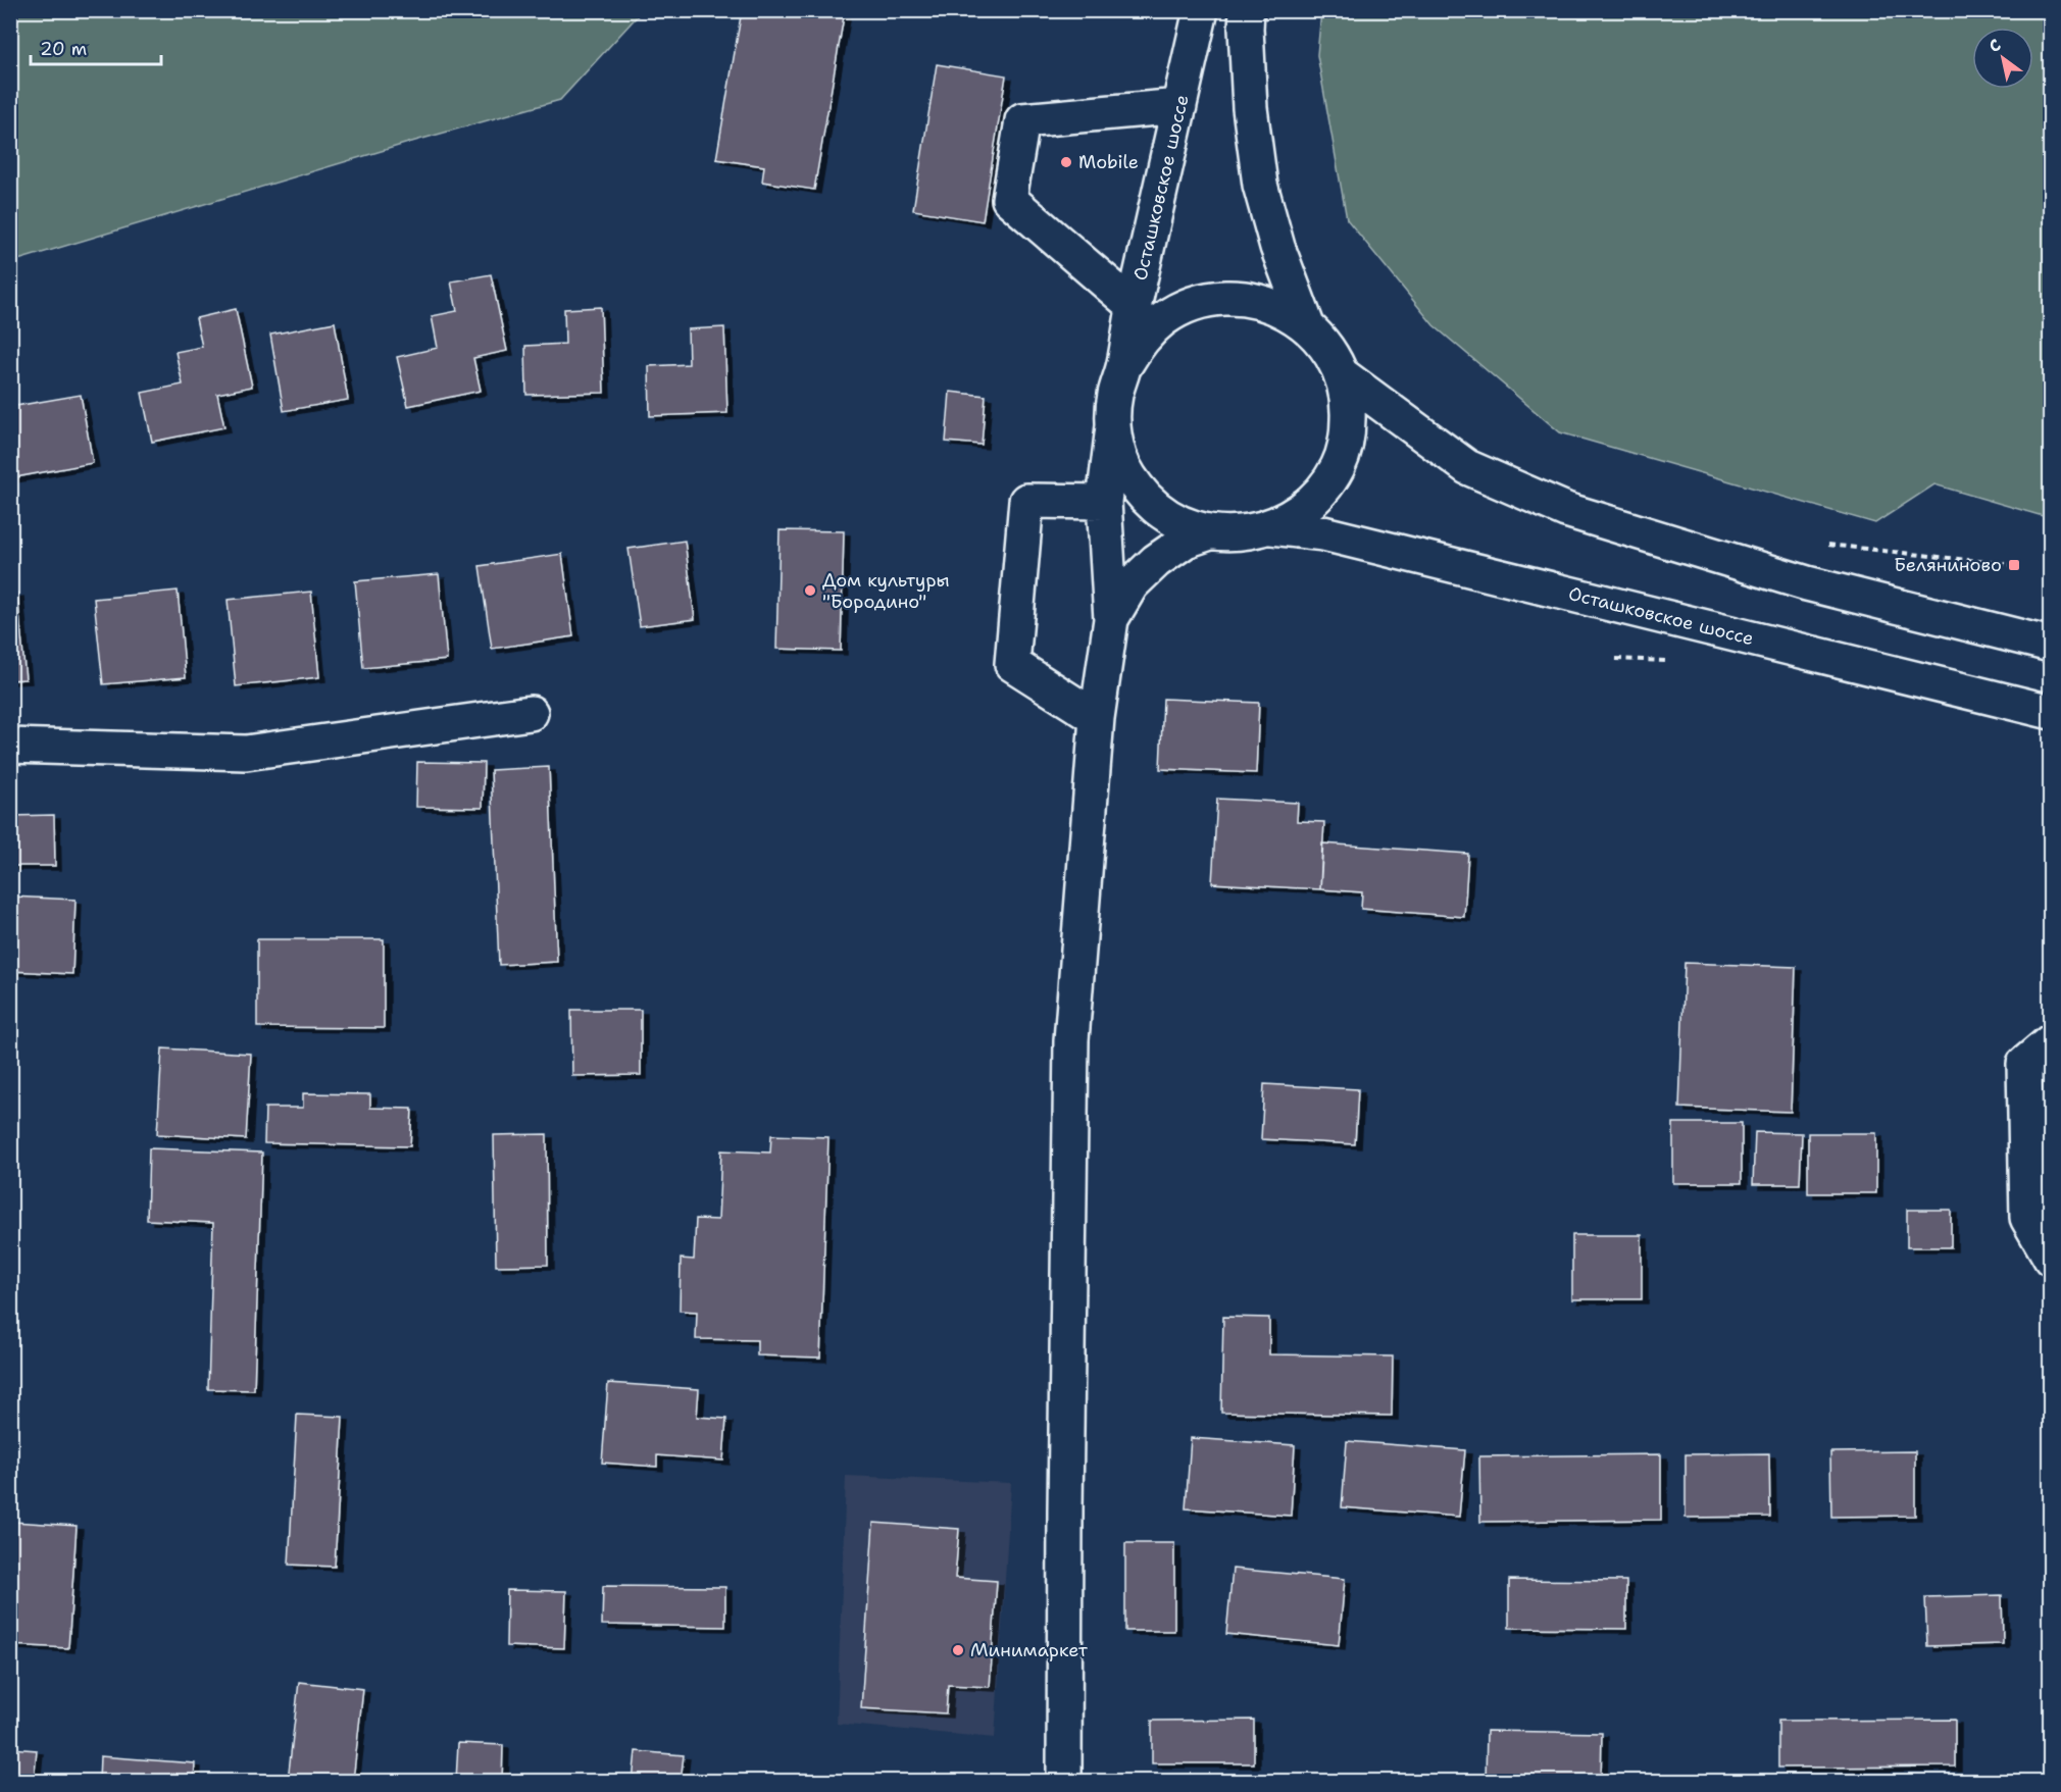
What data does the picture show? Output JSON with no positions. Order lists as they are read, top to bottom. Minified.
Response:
{"streets":{"street":["Осташковское шоссе"]},"places":{"other":["Mobile","Дом культуры \"Бородино\"","Минимаркет"],"transit":["Беляниново"]},"scale_bar":"20 m","north":"top left"}
